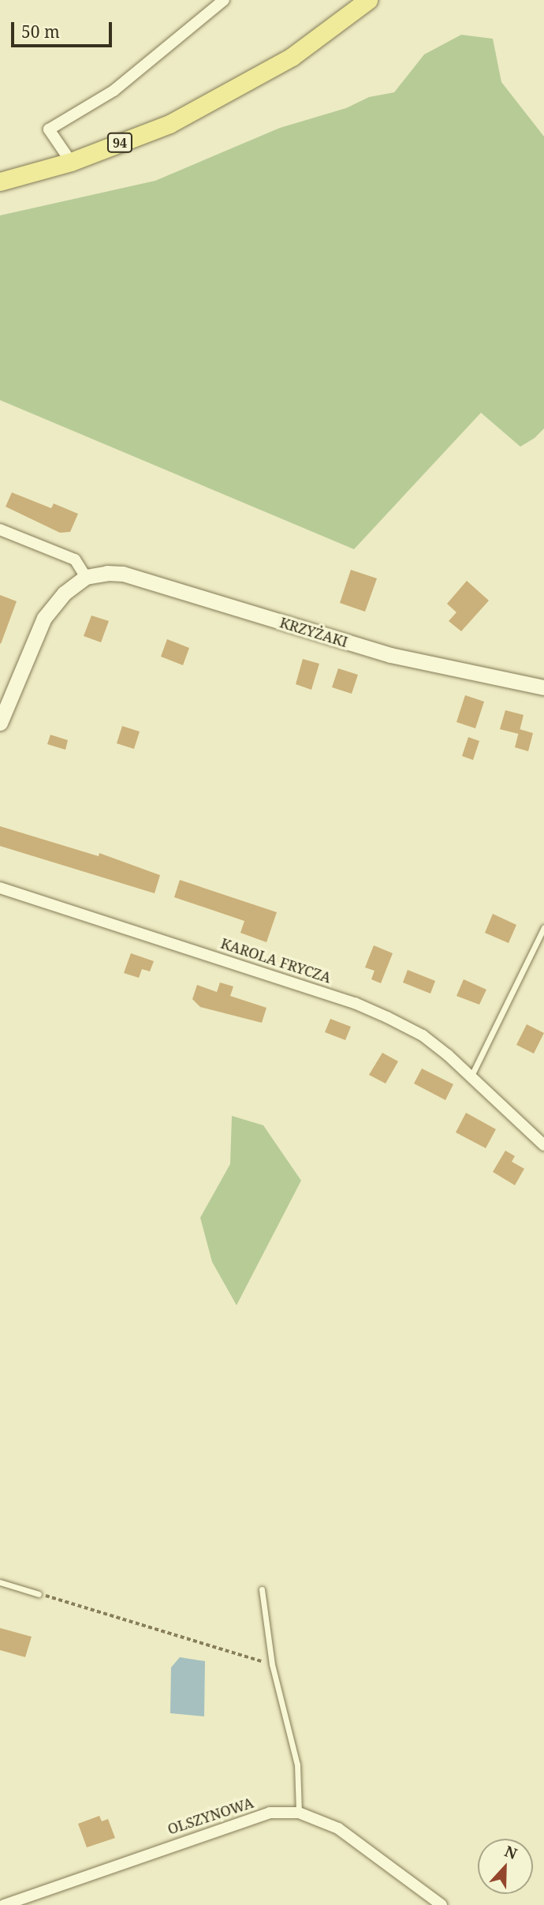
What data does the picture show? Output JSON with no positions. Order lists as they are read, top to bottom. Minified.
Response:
{"streets":{"main road":["94"],"street":["KRZYŻAKI","KAROLA FRYCZA","OLSZYNOWA"]},"scale_bar":"50 m","north":"top"}
